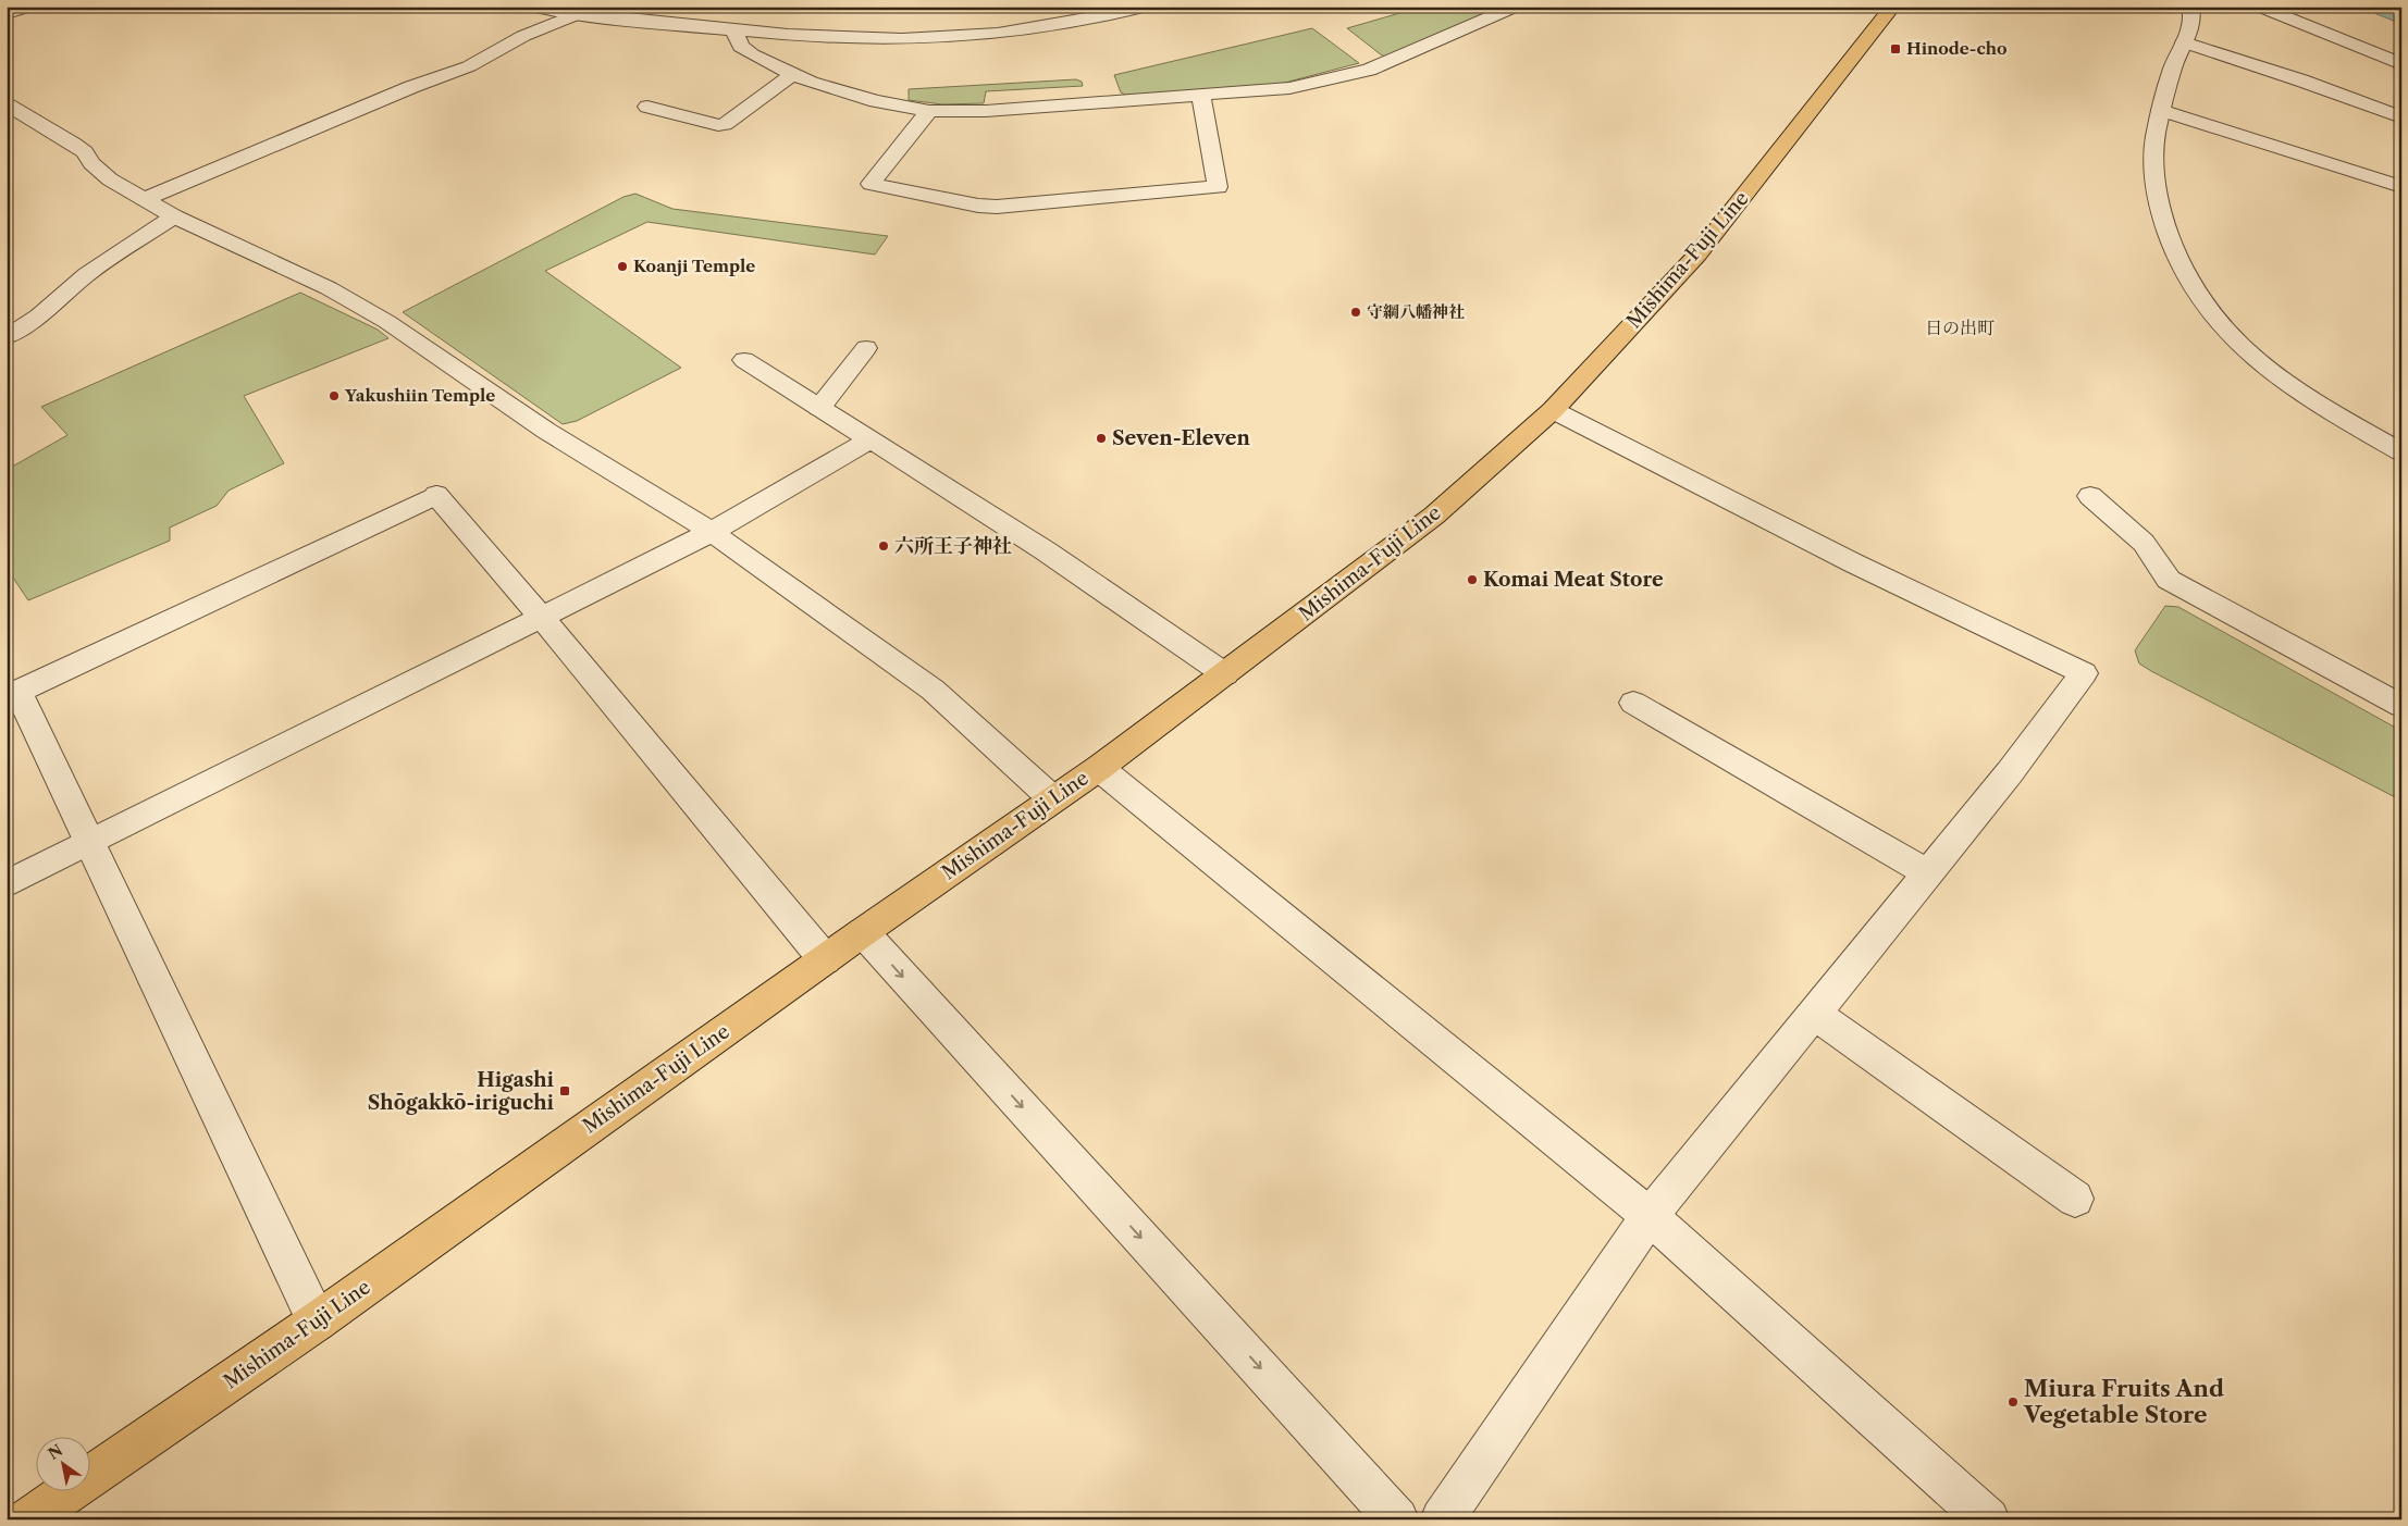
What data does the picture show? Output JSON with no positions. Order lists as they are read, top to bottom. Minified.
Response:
{"streets":{"main road":["Mishima-Fuji Line"]},"districts":["日の出町"],"places":{"transit":["Hinode-cho","Higashi Shōgakkō-iriguchi"],"other":["Koanji Temple","守綱八幡神社","Yakushiin Temple","Seven-Eleven","六所王子神社","Komai Meat Store","Miura Fruits And Vegetable Store"]},"north":"top left"}
